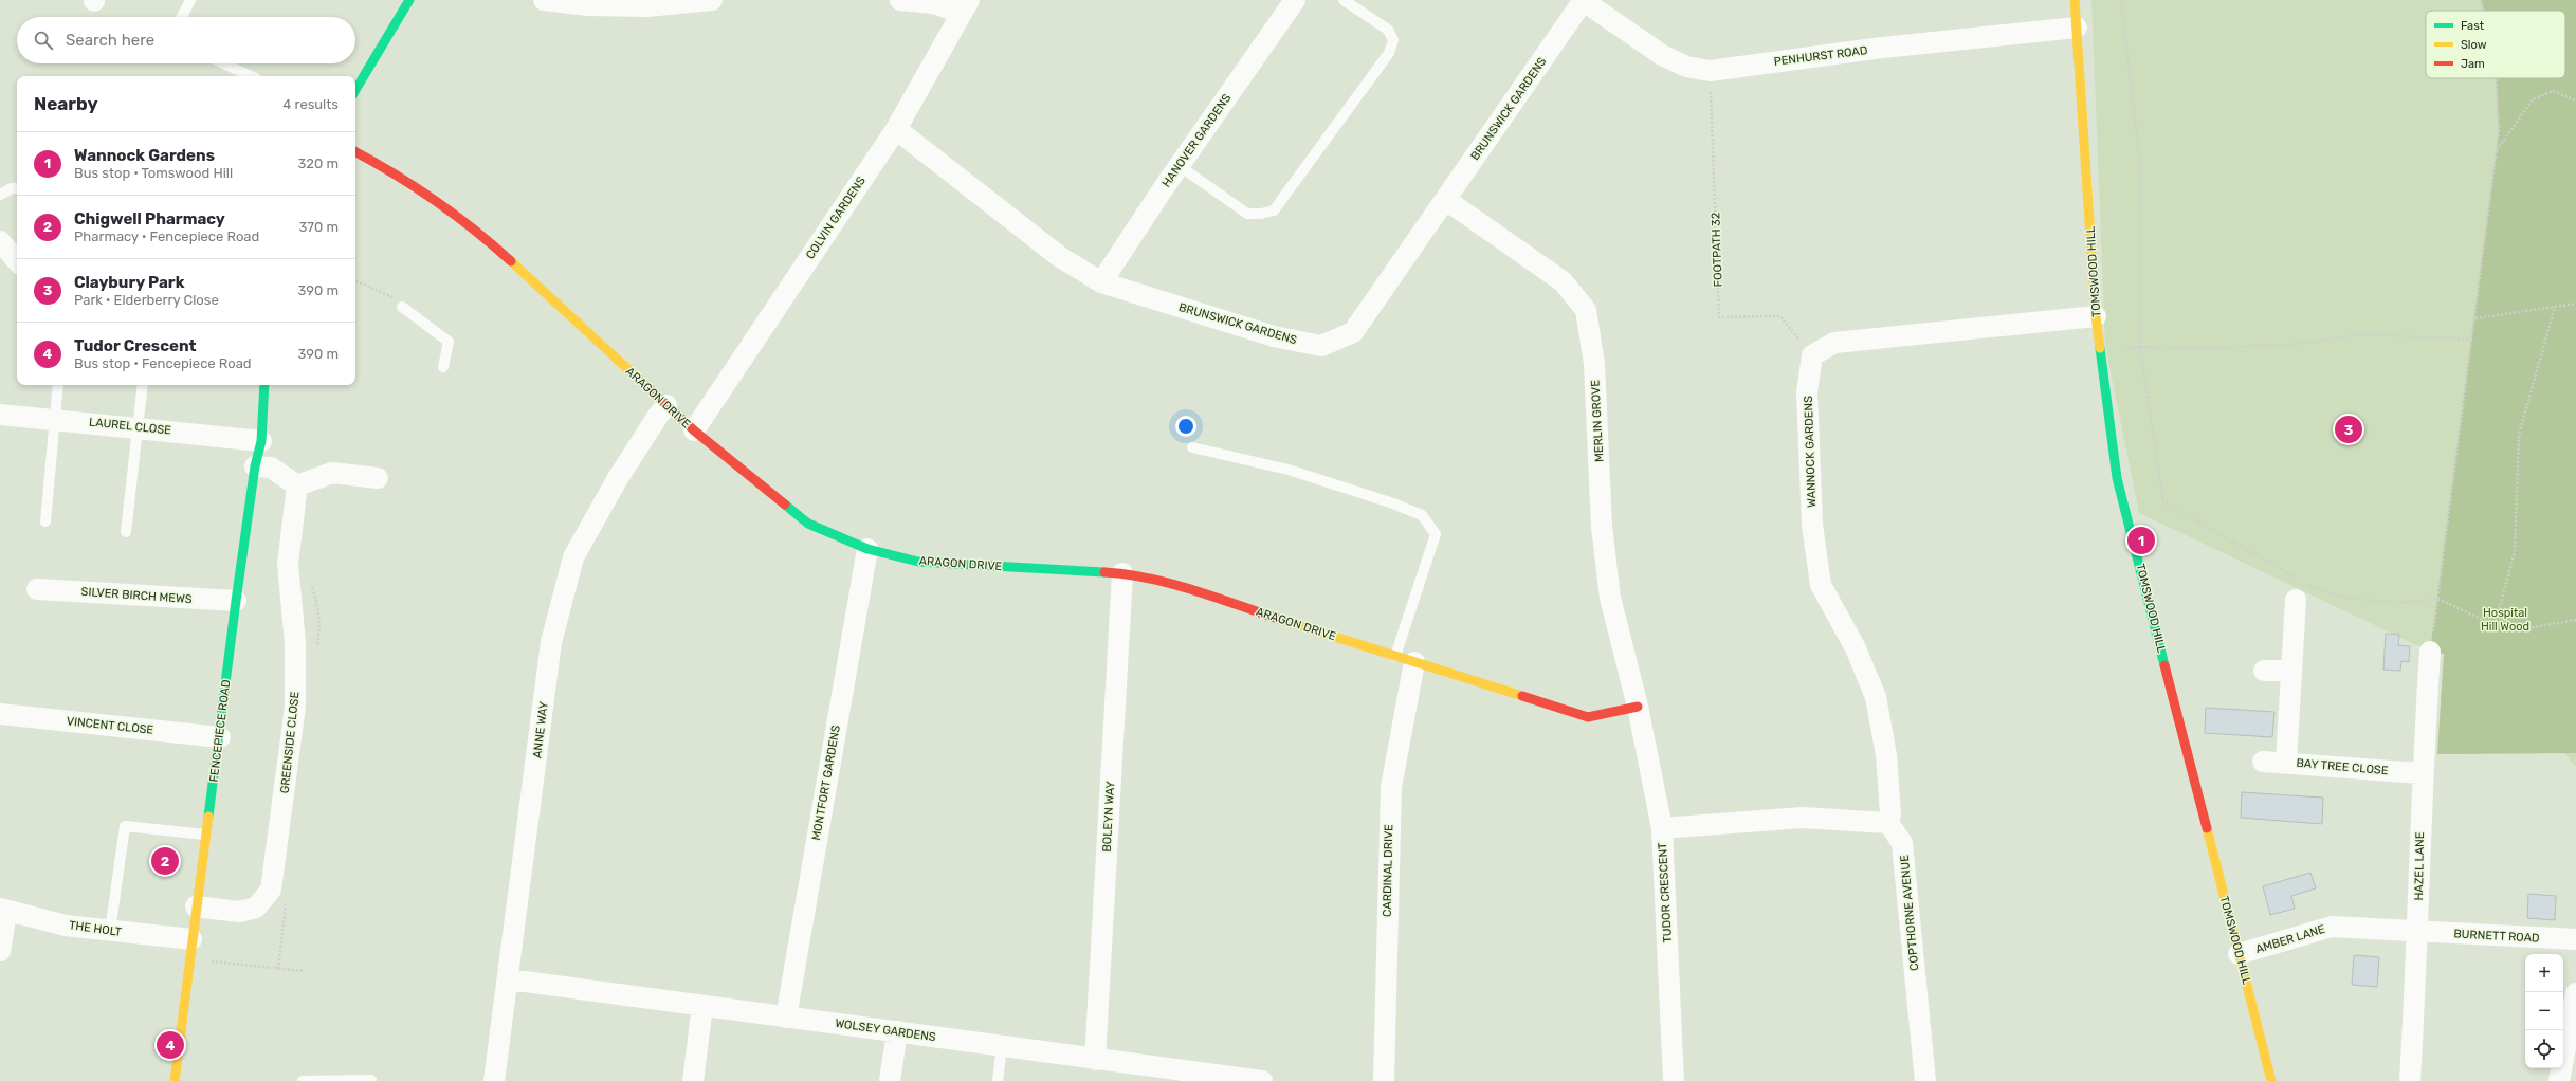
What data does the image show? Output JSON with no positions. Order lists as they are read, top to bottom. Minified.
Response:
{"streets":{"street":["PENHURST ROAD","BRUNSWICK GARDENS","HANOVER GARDENS","COLVIN GARDENS","TOMSWOOD HILL","ARAGON DRIVE","MERLIN GROVE","LAUREL CLOSE","WANNOCK GARDENS","SILVER BIRCH MEWS","VINCENT CLOSE","ANNE WAY","FENCEPIECE ROAD","GREENSIDE CLOSE","BAY TREE CLOSE","MONTFORT GARDENS","BOLEYN WAY","HAZEL LANE","CARDINAL DRIVE","TUDOR CRESCENT","COPTHORNE AVENUE","THE HOLT","BURNETT ROAD","AMBER LANE","WOLSEY GARDENS"],"path":["FOOTPATH 32"]},"crossings":[["PENHURST ROAD","BRUNSWICK GARDENS"],["PENHURST ROAD","FOOTPATH 32"],["PENHURST ROAD","TOMSWOOD HILL"],["BRUNSWICK GARDENS","HANOVER GARDENS"],["BRUNSWICK GARDENS","COLVIN GARDENS"],["BRUNSWICK GARDENS","MERLIN GROVE"],["COLVIN GARDENS","ARAGON DRIVE"],["FOOTPATH 32","WANNOCK GARDENS"],["TOMSWOOD HILL","AMBER LANE"],["ARAGON DRIVE","MERLIN GROVE"],["ARAGON DRIVE","ANNE WAY"],["ARAGON DRIVE","MONTFORT GARDENS"],["ARAGON DRIVE","BOLEYN WAY"],["ARAGON DRIVE","CARDINAL DRIVE"],["ARAGON DRIVE","TUDOR CRESCENT"],["MERLIN GROVE","TUDOR CRESCENT"],["LAUREL CLOSE","FENCEPIECE ROAD"],["WANNOCK GARDENS","COPTHORNE AVENUE"],["SILVER BIRCH MEWS","FENCEPIECE ROAD"],["VINCENT CLOSE","FENCEPIECE ROAD"],["ANNE WAY","WOLSEY GARDENS"],["FENCEPIECE ROAD","GREENSIDE CLOSE"],["FENCEPIECE ROAD","THE HOLT"],["BAY TREE CLOSE","HAZEL LANE"],["MONTFORT GARDENS","WOLSEY GARDENS"],["BOLEYN WAY","WOLSEY GARDENS"],["HAZEL LANE","BURNETT ROAD"],["HAZEL LANE","AMBER LANE"],["BURNETT ROAD","AMBER LANE"]],"parks":["Hospital Hill Wood"],"legend":["Fast","Slow","Jam"],"page":{"search":"Search here","heading":["Nearby","4 results"],"list":[{"mark":"1","name":"Wannock Gardens","note":"Bus stop · Tomswood Hill","value":"320 m"},{"mark":"2","name":"Chigwell Pharmacy","note":"Pharmacy · Fencepiece Road","value":"370 m"},{"mark":"3","name":"Claybury Park","note":"Park · Elderberry Close","value":"390 m"},{"mark":"4","name":"Tudor Crescent","note":"Bus stop · Fencepiece Road","value":"390 m"}],"pins":["3","1","2","4"],"map_buttons":["+","−"]}}
